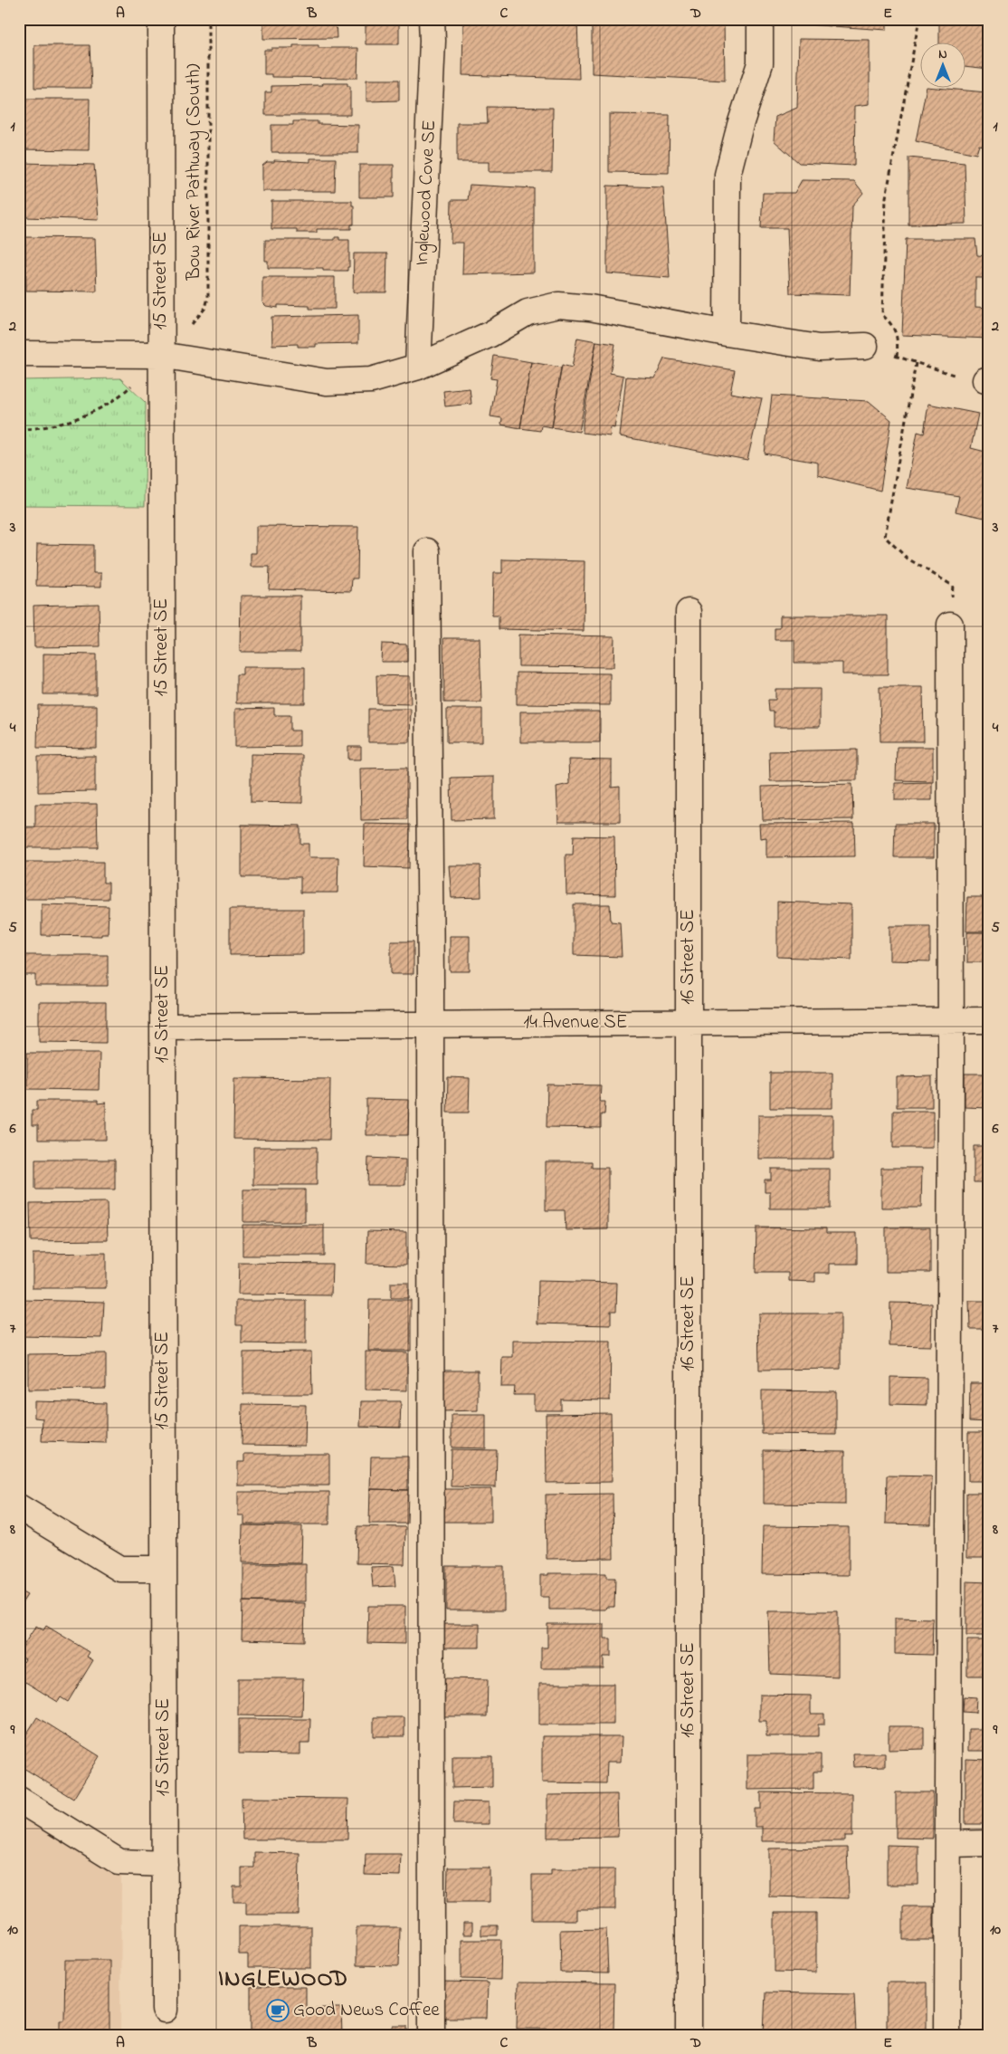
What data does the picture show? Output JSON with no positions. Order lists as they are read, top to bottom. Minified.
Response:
{"streets":{"street":["Inglewood Cove SE","15 Street SE","16 Street SE","14 Avenue SE"],"path":["Bow River Pathway (South)"]},"crossings":[["15 Street SE","14 Avenue SE"],["16 Street SE","14 Avenue SE"]],"districts":["INGLEWOOD"],"places":{"cafe":["Good News Coffee"]},"north":"top","grid":{"columns":["A","B","C","D","E"],"rows":["1","2","3","4","5","6","7","8","9","10"]}}
